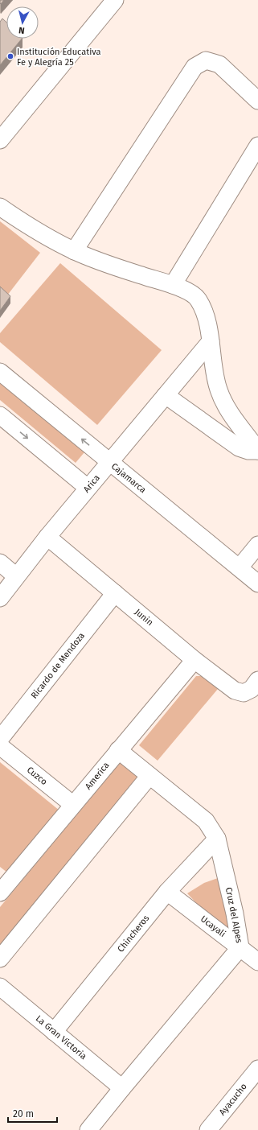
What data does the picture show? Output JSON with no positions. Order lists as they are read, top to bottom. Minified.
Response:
{"streets":{"street":["Cajamarca","Arica","Junin","Ricardo de Mendoza","Cuzco","America","Cruz del Alpes","Ucayali","Chincheros","La Gran Victoria","Ayacucho"]},"crossings":[["Cajamarca","Arica"],["Arica","Junin"],["Junin","Ricardo de Mendoza"],["Junin","America"],["Cuzco","America"],["America","Cruz del Alpes"],["Cruz del Alpes","Ucayali"],["Cruz del Alpes","Chincheros"],["Cruz del Alpes","La Gran Victoria"],["Ucayali","Chincheros"],["Chincheros","La Gran Victoria"]],"places":["Institución Educativa Fe y Alegría 25"],"scale_bar":"20 m","north":"bottom"}
